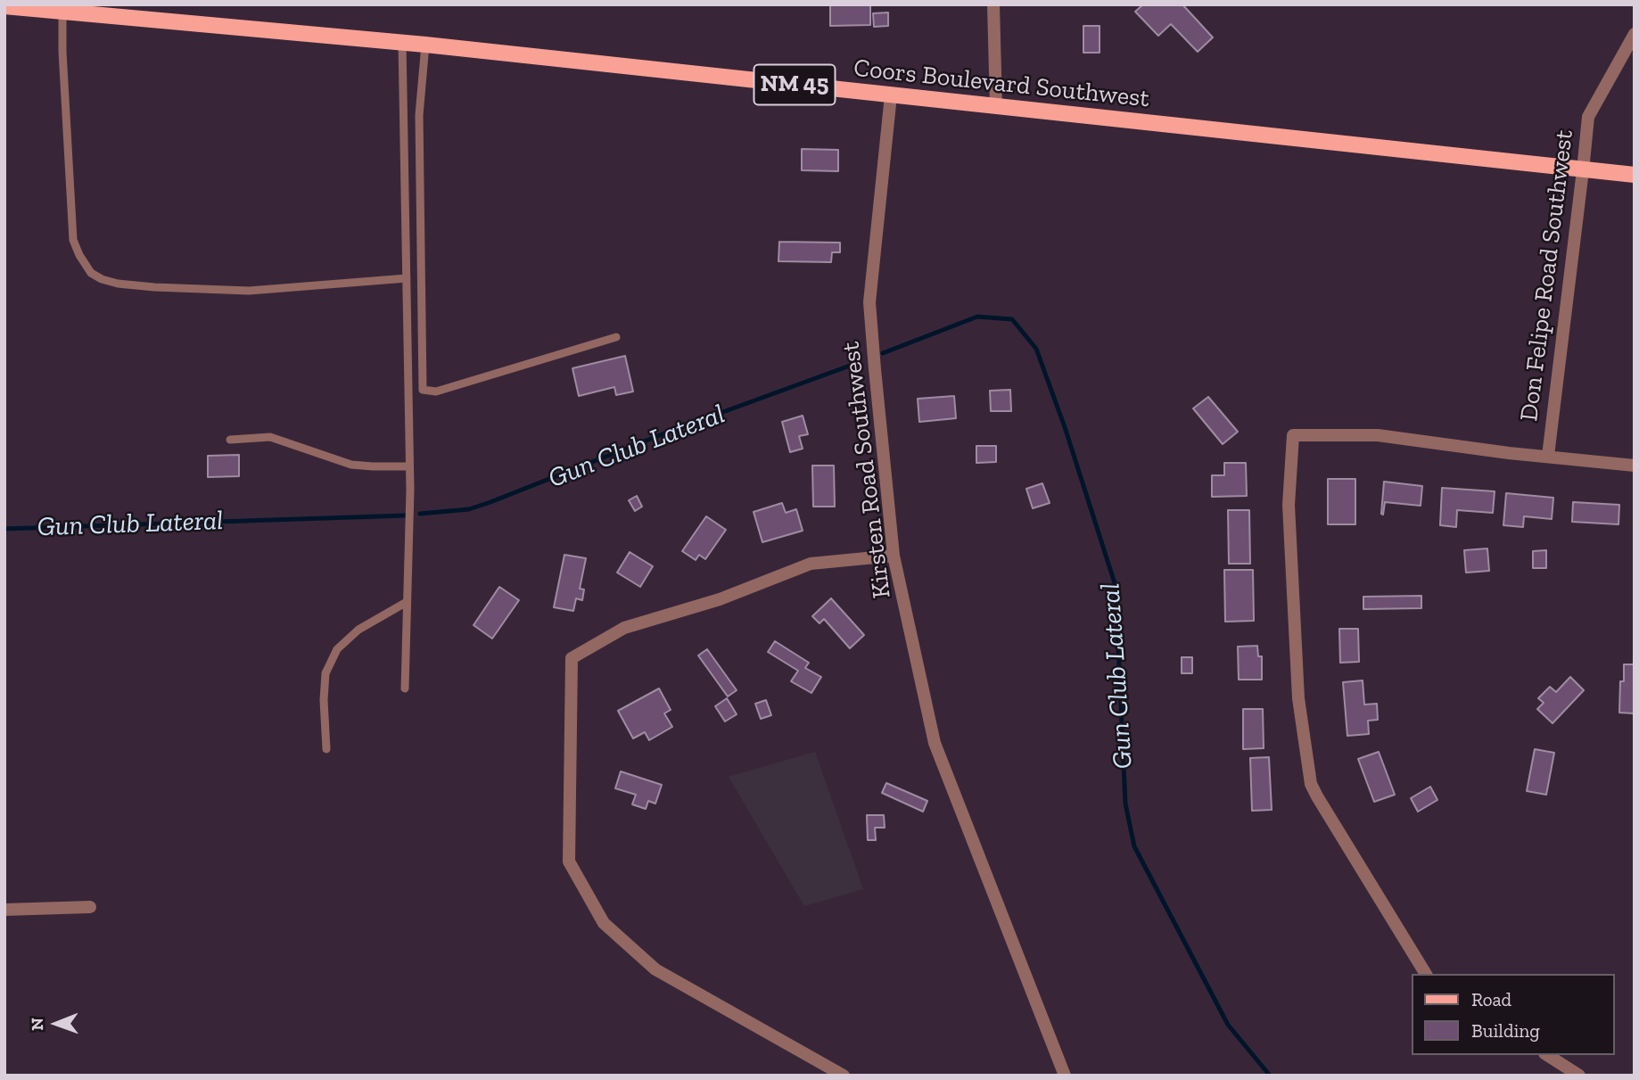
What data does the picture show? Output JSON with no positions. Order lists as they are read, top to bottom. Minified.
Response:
{"streets":{"main road":["Coors Boulevard Southwest","NM 45"],"street":["Don Felipe Road Southwest","Kirsten Road Southwest"]},"crossings":[["Coors Boulevard Southwest","NM 45"],["Coors Boulevard Southwest","Don Felipe Road Southwest"],["Coors Boulevard Southwest","Kirsten Road Southwest"],["NM 45","Don Felipe Road Southwest"]],"water":["Gun Club Lateral"],"legend":["Road","Building"],"north":"left"}
